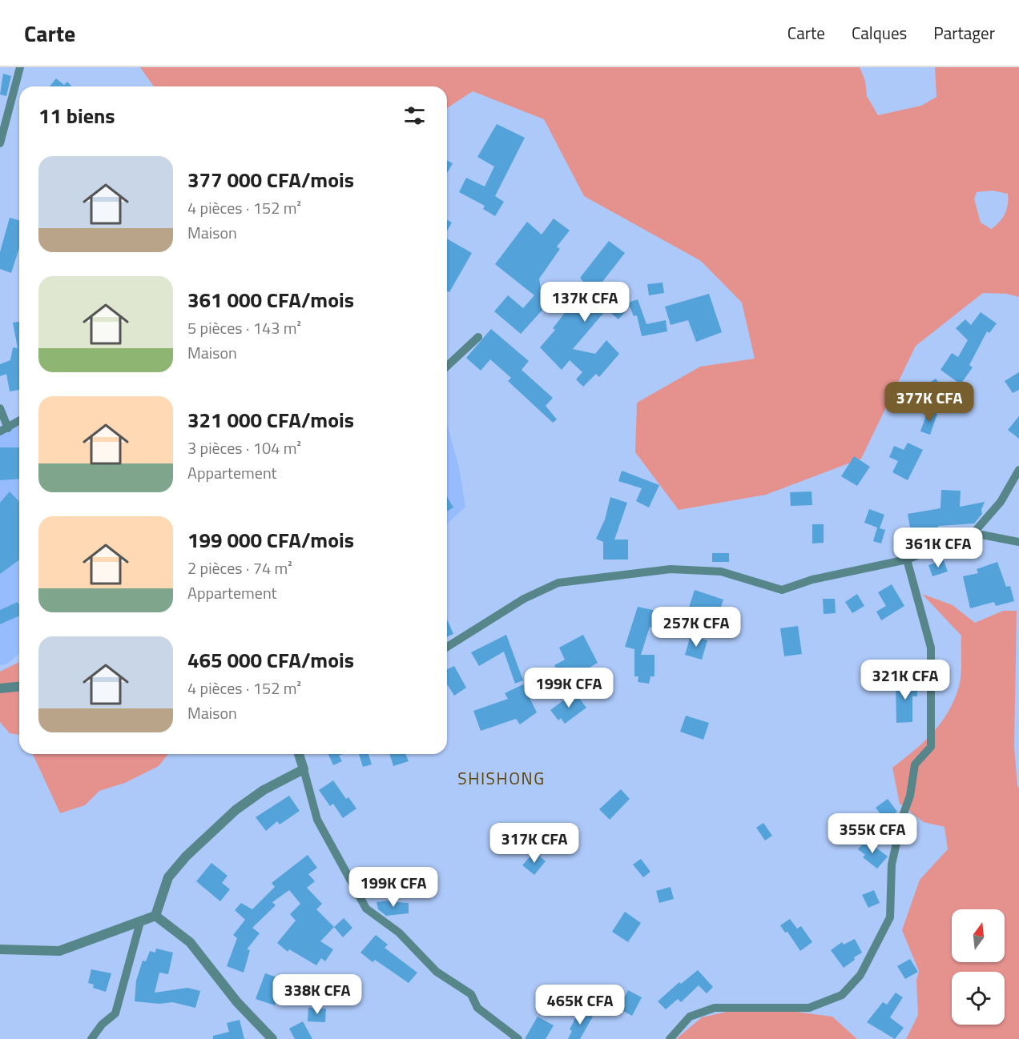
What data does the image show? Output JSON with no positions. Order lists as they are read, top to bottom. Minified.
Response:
{"districts":["SHISHONG"],"north":"top","page":{"header":"Carte","nav":["Carte","Calques","Partager"],"heading":"11 biens","list":[{"name":"377 000 CFA/mois","note":"4 pièces · 152 m² · Maison"},{"name":"361 000 CFA/mois","note":"5 pièces · 143 m² · Maison"},{"name":"321 000 CFA/mois","note":"3 pièces · 104 m² · Appartement"},{"name":"199 000 CFA/mois","note":"2 pièces · 74 m² · Appartement"},{"name":"465 000 CFA/mois","note":"4 pièces · 152 m² · Maison"}],"price":["137K CFA","377K CFA","361K CFA","257K CFA","321K CFA","199K CFA","355K CFA","317K CFA","199K CFA","338K CFA","465K CFA"]}}
